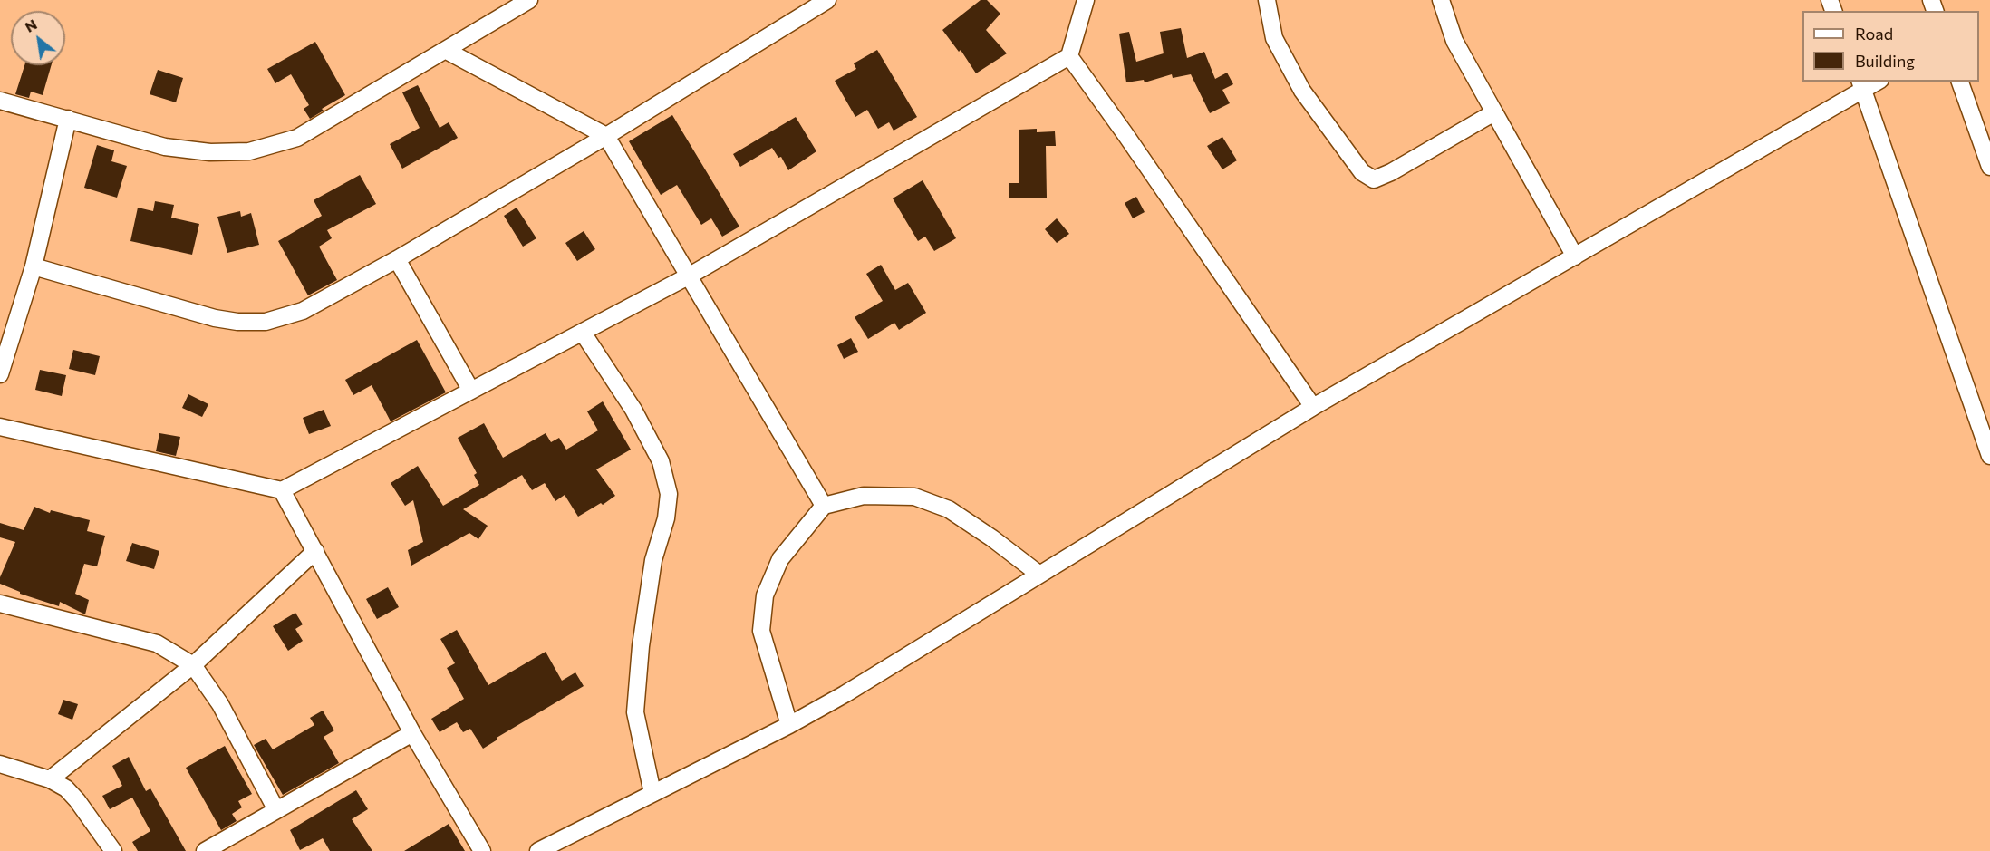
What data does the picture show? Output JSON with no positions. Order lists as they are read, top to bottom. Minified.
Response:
{"legend":["Road","Building"],"north":"top left"}
